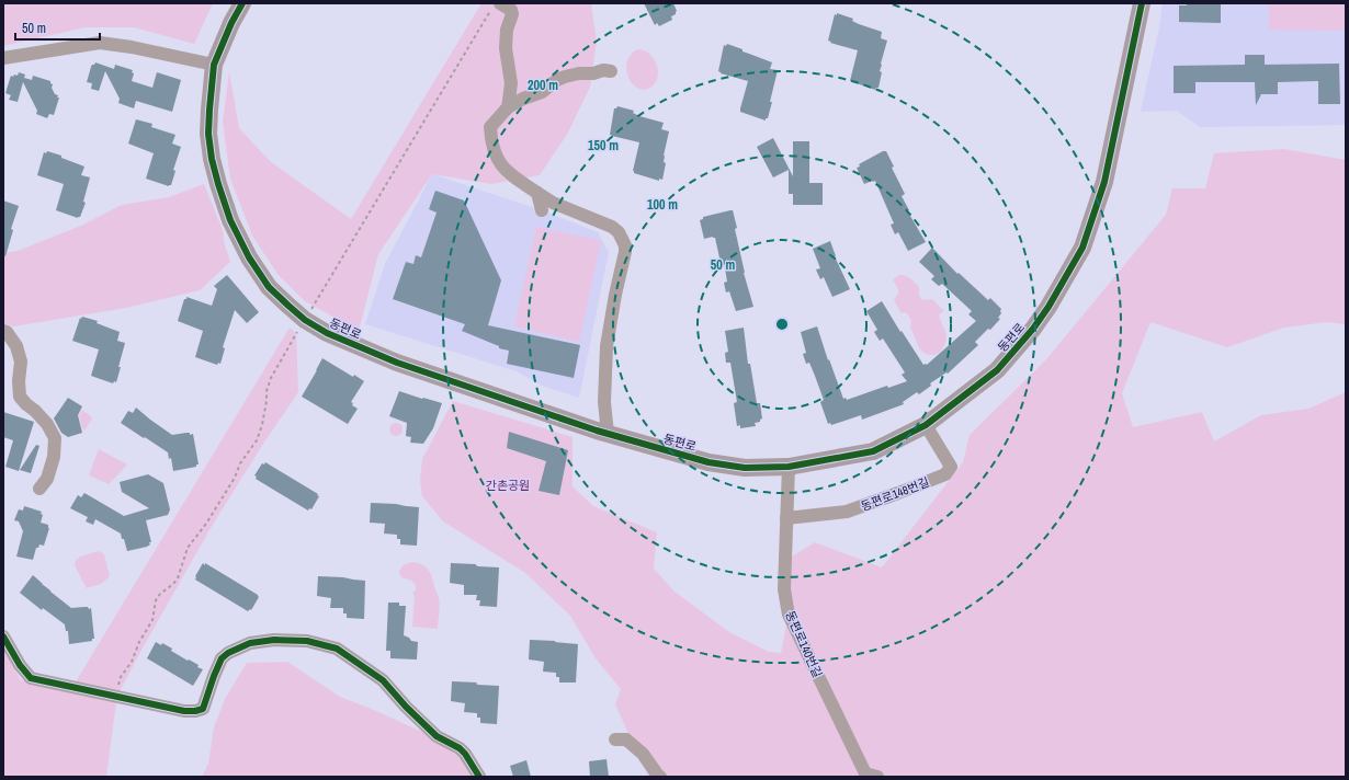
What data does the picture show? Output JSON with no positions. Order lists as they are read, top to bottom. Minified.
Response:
{"streets":{"street":["동편로","동편로148번길","동편로140번길"]},"crossings":[["동편로","동편로148번길"],["동편로","동편로140번길"],["동편로148번길","동편로140번길"]],"parks":["간촌공원"],"scale_bar":"50 m","rings":["200 m","150 m","100 m","50 m"]}
